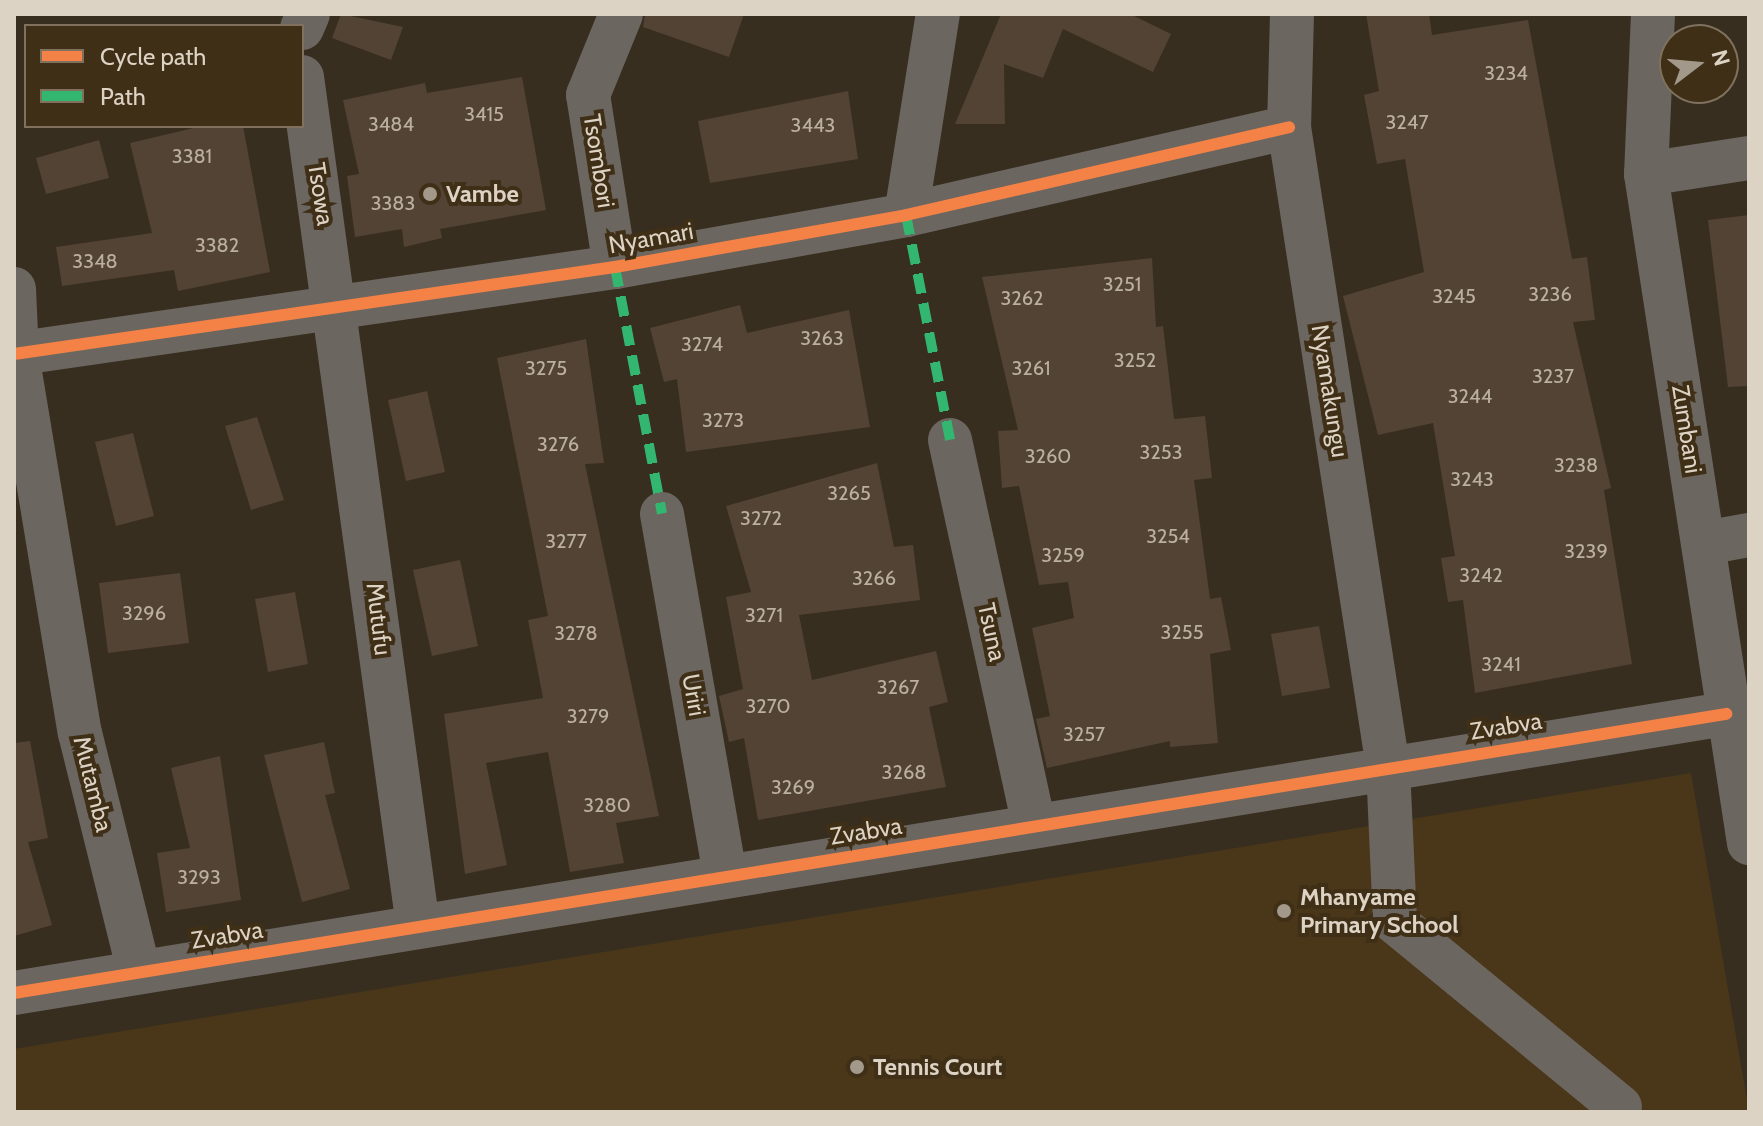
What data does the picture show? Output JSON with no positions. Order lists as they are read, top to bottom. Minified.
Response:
{"streets":{"street":["Tsombori","Tsowa","Nyamari","Nyamakungu","Zumbani","Mutufu","Tsuna","Uriri","Zvabva","Mutamba"]},"crossings":[["Tsombori","Nyamari"],["Tsowa","Nyamari"],["Tsowa","Mutufu"],["Nyamari","Nyamakungu"],["Nyamari","Mutufu"],["Nyamari","Mutamba"],["Nyamakungu","Zvabva"],["Zumbani","Zvabva"],["Mutufu","Zvabva"],["Tsuna","Zvabva"],["Uriri","Zvabva"],["Zvabva","Mutamba"]],"places":["Vambe","Mhanyame Primary School","Tennis Court"],"house_numbers":["3234","3415","3247","3484","3443","3381","3383","3382","3348","3251","3236","3245","3262","3263","3274","3252","3275","3261","3237","3244","3273","3276","3253","3260","3238","3243","3265","3272","3254","3277","3239","3259","3242","3266","3296","3271","3255","3278","3241","3267","3270","3279","3257","3268","3269","3280","3293"],"legend":["Cycle path","Path"],"north":"right"}
